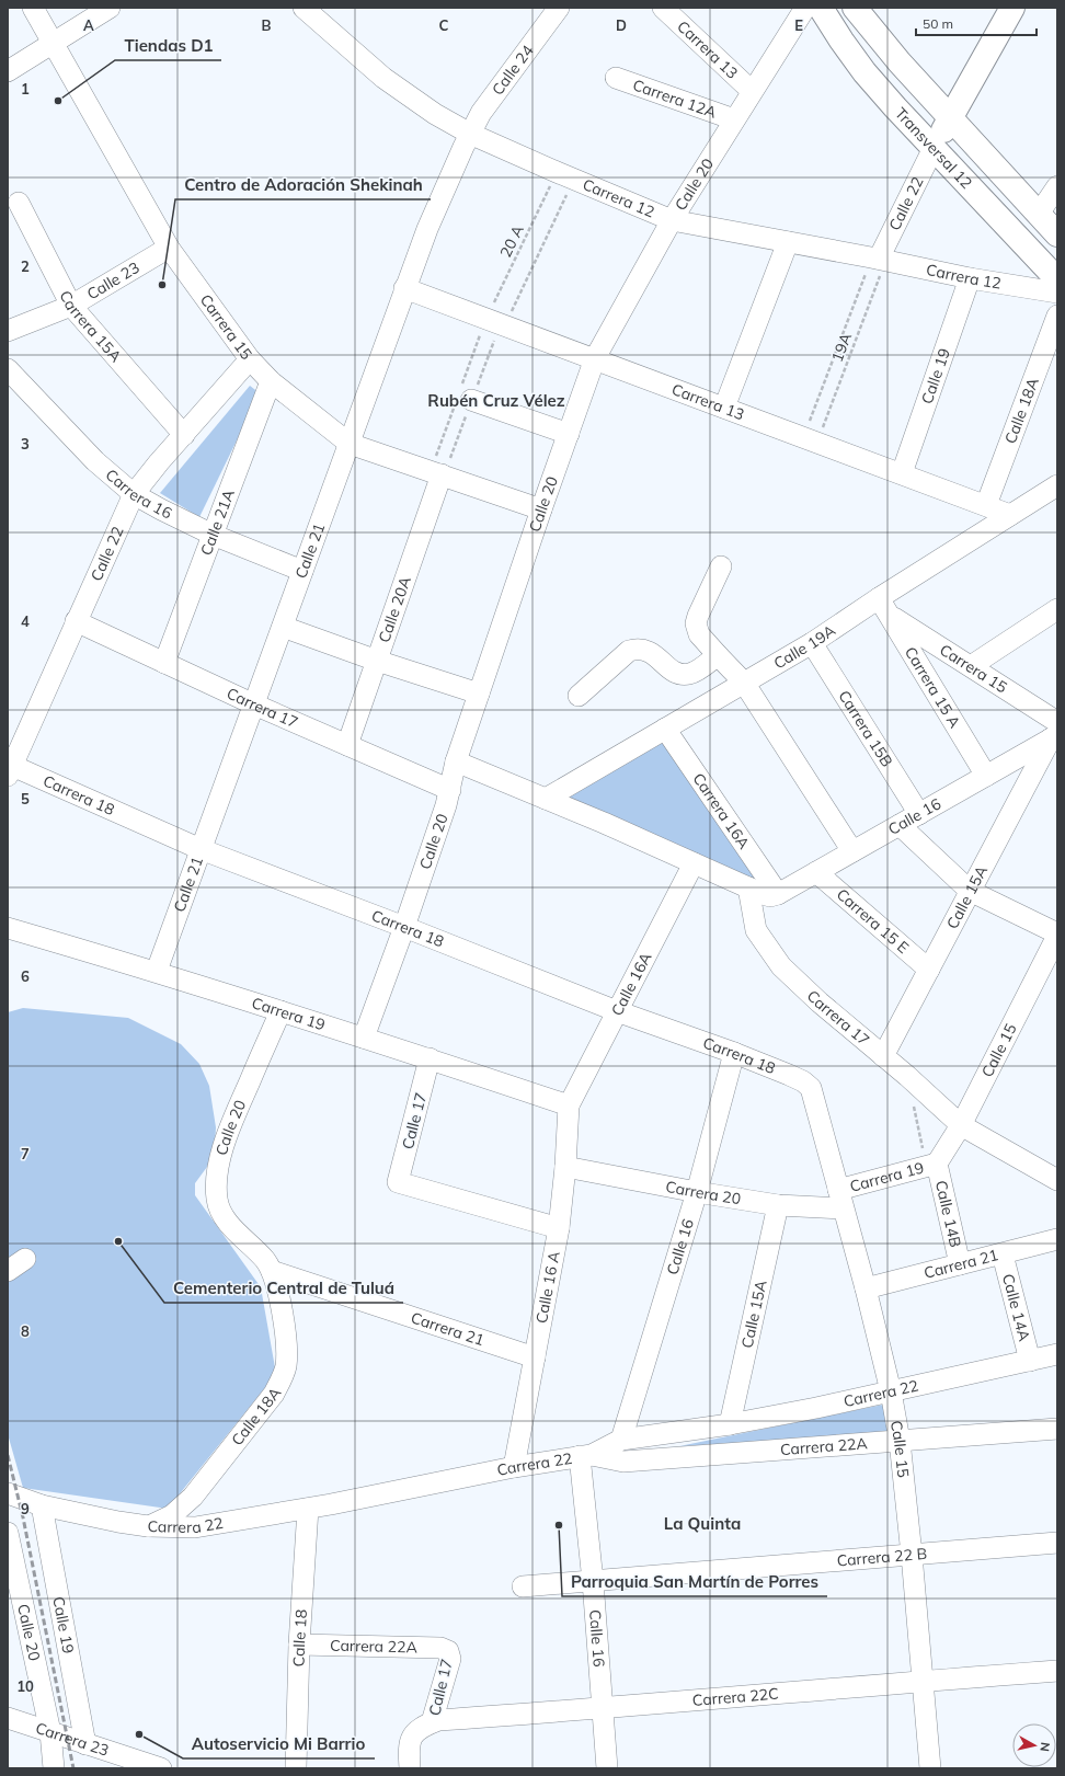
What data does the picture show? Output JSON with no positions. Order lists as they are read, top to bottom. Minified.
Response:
{"streets":{"main road":["Transversal 12"],"street":["Carrera 13","Calle 24","Carrera 12A","Calle 20","Carrera 12","Calle 22","Calle 23","Carrera 15A","Carrera 15","Calle 19","Calle 18A","Carrera 16","Calle 21A","Calle 21","Calle 20A","Calle 19A","Carrera 15 A","Carrera 17","Carrera 15B","Carrera 18","Carrera 16A","Calle 16","Calle 15A","Carrera 15 E","Calle 16A","Carrera 19","Calle 15","Calle 17","Carrera 20","Calle 14B","Carrera 21","Calle 16 A","Calle 14A","Carrera 22","Carrera 22A","Carrera 22 B","Calle 18","Carrera 22C","Carrera 23"],"path":["20 A","19A"]},"crossings":[["Carrera 13","Calle 20"],["Carrera 13","20 A"],["Carrera 13","19A"],["Carrera 13","Calle 19"],["Carrera 13","Calle 18A"],["Carrera 13","Calle 21"],["Carrera 13","Calle 19A"],["Calle 24","Carrera 12"],["Calle 24","Calle 21"],["Carrera 12A","Calle 20"],["Transversal 12","Calle 22"],["Calle 20","Carrera 12"],["Calle 20","Carrera 15"],["Calle 20","Calle 18A"],["Calle 20","Carrera 17"],["Calle 20","Carrera 18"],["Calle 20","Carrera 19"],["Calle 20","Carrera 21"],["Calle 20","Carrera 23"],["Carrera 12","Calle 22"],["Carrera 12","20 A"],["Carrera 12","19A"],["Carrera 12","Calle 19"],["Carrera 12","Calle 21"],["Calle 22","Carrera 15A"],["Calle 22","Carrera 15"],["Calle 22","19A"],["Calle 22","Carrera 16"],["Calle 22","Carrera 17"],["Calle 22","Carrera 18"],["Calle 23","Carrera 15A"],["Calle 23","Carrera 15"],["Carrera 15","Calle 21A"],["Carrera 15","Calle 21"],["Carrera 15","Calle 20A"],["Carrera 15","Carrera 15 A"],["Carrera 15","Calle 16"],["Carrera 15","Calle 15A"],["Calle 19","Carrera 22"],["Calle 19","Carrera 23"],["Calle 18A","Carrera 21"],["Calle 18A","Carrera 22"],["Carrera 16","Calle 21A"],["Carrera 16","Calle 21"],["Calle 21A","Carrera 17"],["Calle 21","Carrera 17"],["Calle 21","Carrera 18"],["Calle 21","Carrera 19"],["Calle 20A","Carrera 17"],["Calle 19A","Carrera 15 A"],["Calle 19A","Carrera 15B"],["Calle 19A","Carrera 16A"],["Carrera 15 A","Calle 16"],["Carrera 17","Calle 15A"],["Carrera 17","Calle 15"],["Carrera 15B","Calle 16"],["Carrera 18","Calle 16"],["Carrera 18","Calle 16A"],["Carrera 18","Calle 15"],["Carrera 16A","Calle 16"],["Calle 16","Calle 15A"],["Calle 16","Carrera 15 E"],["Calle 16","Carrera 20"],["Calle 16","Carrera 22"],["Calle 16","Carrera 22A"],["Calle 16","Carrera 22 B"],["Calle 16","Carrera 22C"],["Calle 15A","Carrera 15 E"],["Calle 15A","Carrera 20"],["Calle 15A","Carrera 22"],["Calle 16A","Carrera 19"],["Calle 16A","Calle 16 A"],["Carrera 19","Calle 15"],["Carrera 19","Calle 17"],["Carrera 19","Carrera 20"],["Carrera 19","Calle 14B"],["Carrera 19","Calle 16 A"],["Calle 15","Carrera 20"],["Calle 15","Calle 14B"],["Calle 15","Carrera 21"],["Calle 15","Carrera 22"],["Calle 15","Carrera 22A"],["Calle 15","Carrera 22 B"],["Calle 15","Carrera 22C"],["Calle 17","Calle 16 A"],["Calle 17","Carrera 22A"],["Calle 17","Carrera 22C"],["Carrera 20","Calle 16 A"],["Calle 14B","Carrera 21"],["Carrera 21","Calle 16 A"],["Carrera 21","Calle 14A"],["Calle 16 A","Carrera 22"],["Calle 14A","Carrera 22"],["Carrera 22","Carrera 22A"],["Carrera 22","Calle 18"],["Carrera 22A","Calle 18"]],"districts":["Rubén Cruz Vélez","La Quinta"],"places":["Tiendas D1","Centro de Adoración Shekinah","Cementerio Central de Tuluá","Parroquia San Martín de Porres","Autoservicio Mi Barrio"],"scale_bar":"50 m","north":"right","grid":{"columns":["A","B","C","D","E"],"rows":["1","2","3","4","5","6","7","8","9","10"]}}
